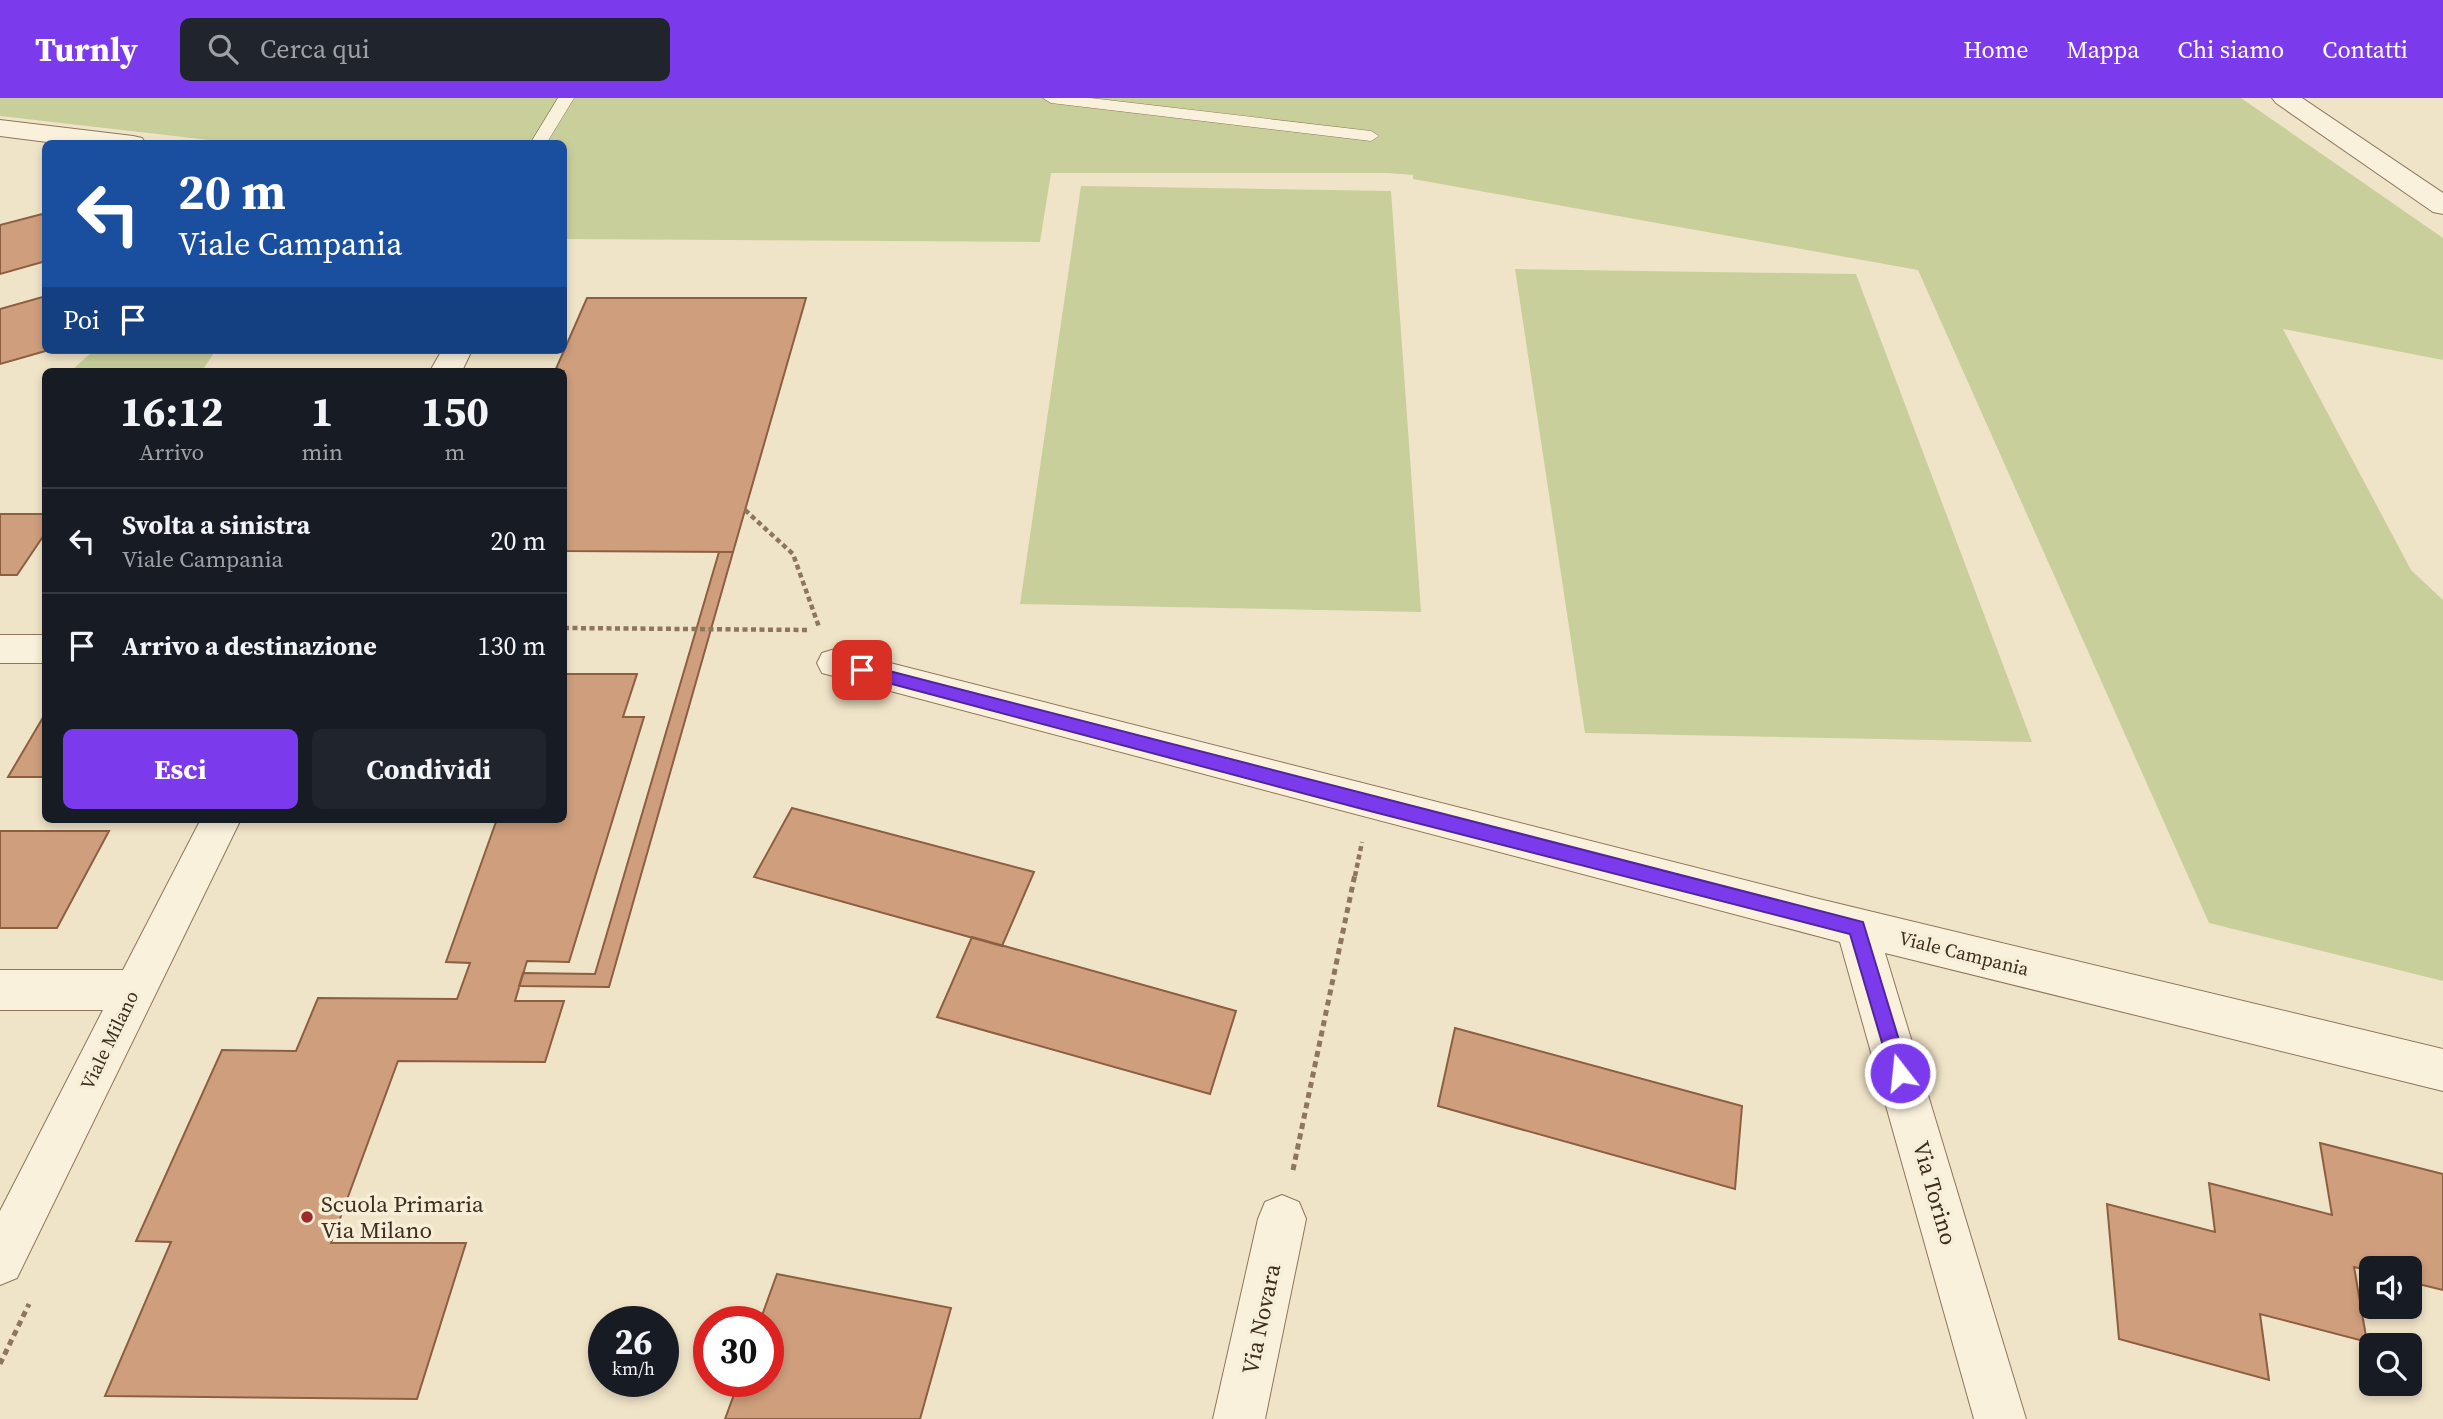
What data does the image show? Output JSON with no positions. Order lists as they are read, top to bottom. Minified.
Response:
{"streets":{"street":["Viale Campania","Viale Milano","Via Torino","Via Novara"]},"crossings":[["Viale Campania","Via Torino"]],"places":["Scuola Primaria Via Milano"],"page":{"header":"Turnly","search":"Cerca qui","nav":["Home","Mappa","Chi siamo","Contatti"],"turn":["20 m","Viale Campania"],"then":"Poi","eta":["16:12","Arrivo","1","min","150","m"],"list":[{"name":"Svolta a sinistra","note":"Viale Campania","value":"20 m"},{"name":"Arrivo a destinazione","value":"130 m"}],"buttons":["Esci","Condividi"],"speed":"26 km/h","limit":"30"}}
